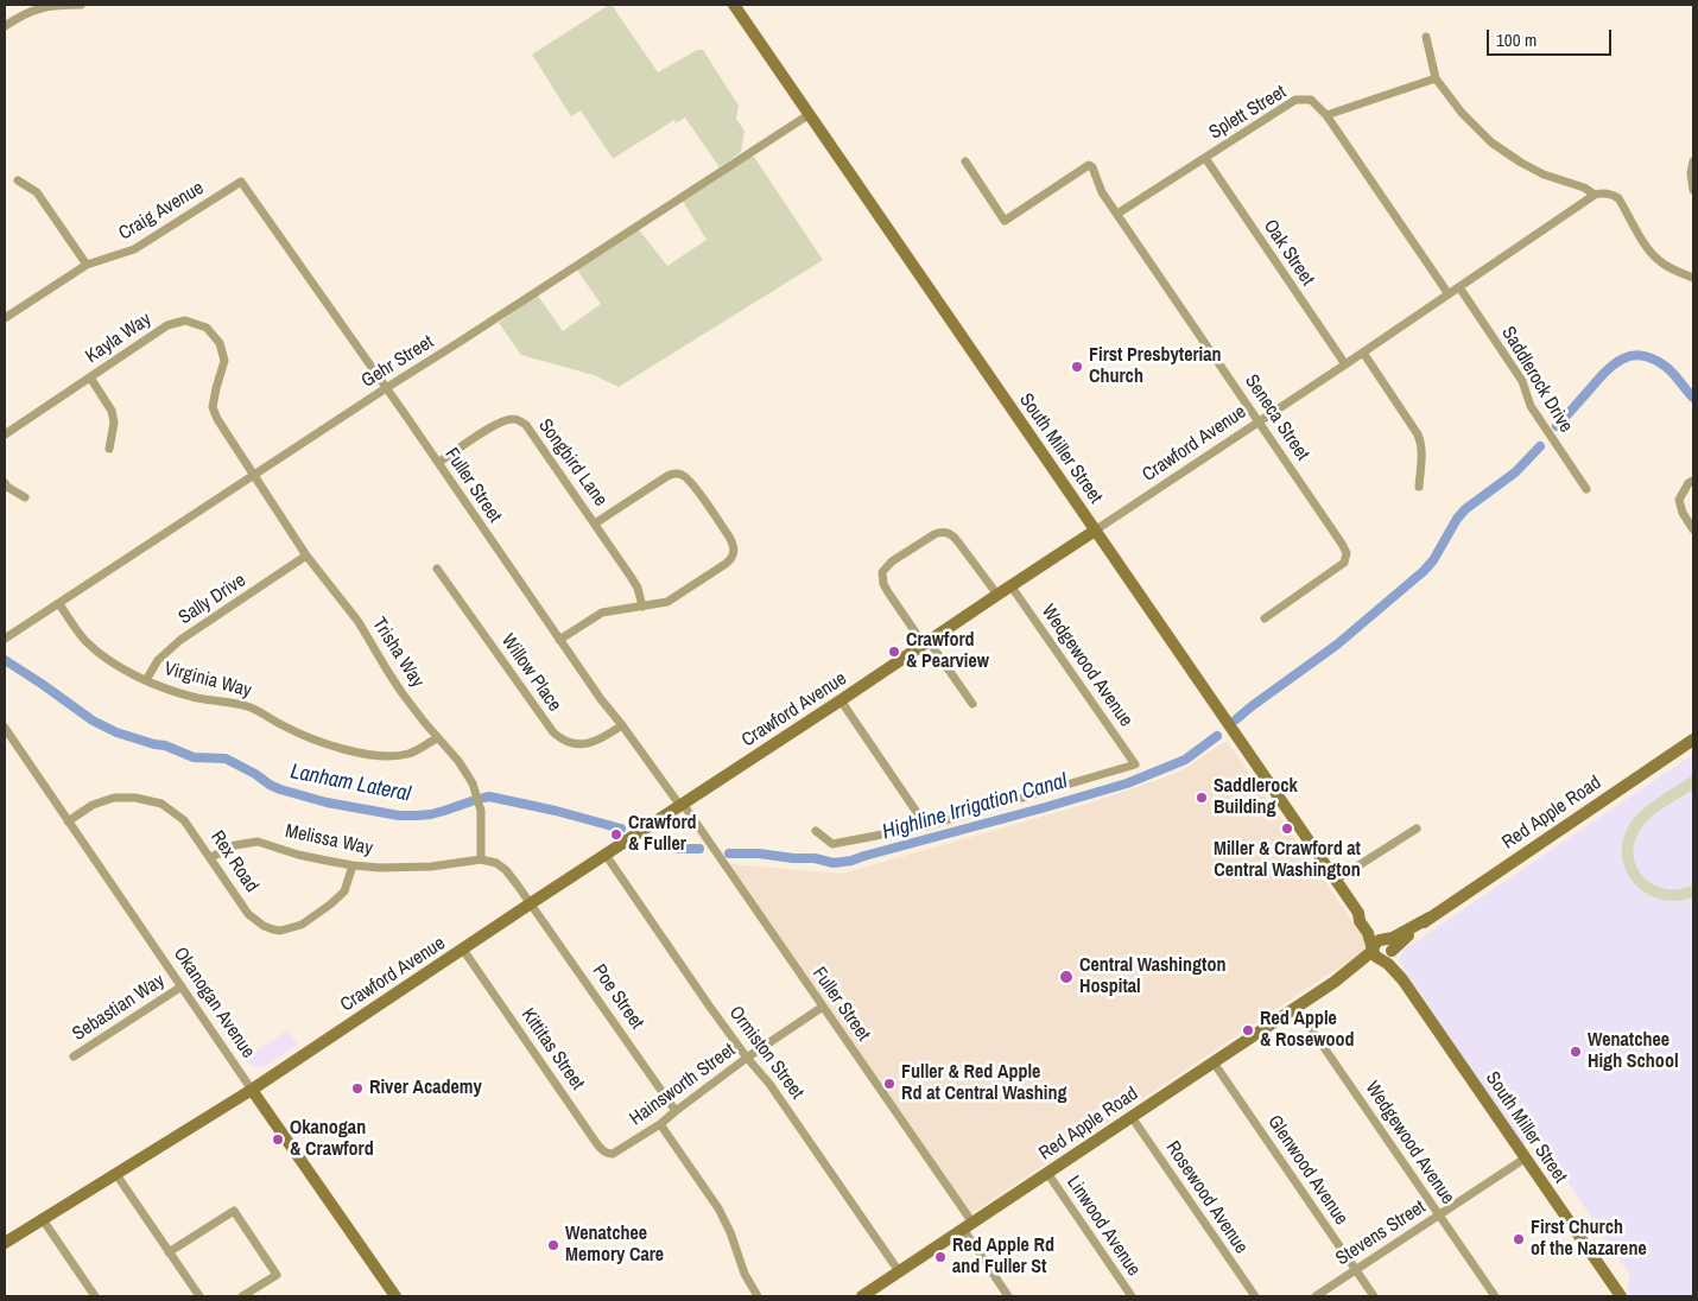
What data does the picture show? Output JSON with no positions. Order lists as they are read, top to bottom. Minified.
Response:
{"streets":{"street":["Splett Street","Craig Avenue","Oak Street","Kayla Way","Gehr Street","Saddlerock Drive","Seneca Street","Crawford Avenue","South Miller Street","Songbird Lane","Fuller Street","Sally Drive","Trisha Way","Wedgewood Avenue","Willow Place","Virginia Way","Red Apple Road","Melissa Way","Rex Road","Poe Street","Okanogan Avenue","Sebastian Way","Kittitas Street","Ormiston Street","Hainsworth Street","Glenwood Avenue","Rosewood Avenue","Linwood Avenue","Stevens Street"]},"crossings":[["Splett Street","Oak Street"],["Splett Street","Seneca Street"],["Craig Avenue","Fuller Street"],["Oak Street","Crawford Avenue"],["Kayla Way","Gehr Street"],["Kayla Way","Trisha Way"],["Gehr Street","South Miller Street"],["Gehr Street","Fuller Street"],["Gehr Street","Trisha Way"],["Gehr Street","Virginia Way"],["Saddlerock Drive","Crawford Avenue"],["Seneca Street","Crawford Avenue"],["Crawford Avenue","South Miller Street"],["Crawford Avenue","Fuller Street"],["Crawford Avenue","Wedgewood Avenue"],["Crawford Avenue","Poe Street"],["Crawford Avenue","Okanogan Avenue"],["Crawford Avenue","Kittitas Street"],["Crawford Avenue","Ormiston Street"],["South Miller Street","Red Apple Road"],["South Miller Street","Stevens Street"],["Songbird Lane","Fuller Street"],["Fuller Street","Willow Place"],["Fuller Street","Red Apple Road"],["Fuller Street","Hainsworth Street"],["Sally Drive","Trisha Way"],["Sally Drive","Virginia Way"],["Trisha Way","Virginia Way"],["Trisha Way","Melissa Way"],["Wedgewood Avenue","Red Apple Road"],["Wedgewood Avenue","Stevens Street"],["Red Apple Road","Ormiston Street"],["Red Apple Road","Glenwood Avenue"],["Red Apple Road","Rosewood Avenue"],["Red Apple Road","Linwood Avenue"],["Melissa Way","Rex Road"],["Rex Road","Okanogan Avenue"],["Poe Street","Hainsworth Street"],["Okanogan Avenue","Sebastian Way"],["Kittitas Street","Hainsworth Street"],["Ormiston Street","Hainsworth Street"],["Glenwood Avenue","Stevens Street"]],"water":["Lanham Lateral","Highline Irrigation Canal"],"places":["First Presbyterian Church","Crawford & Pearview","Saddlerock Building","Miller & Crawford at Central Washington","Crawford & Fuller","Central Washington Hospital","Red Apple & Rosewood","Wenatchee High School","Fuller & Red Apple Rd at Central Washing","River Academy","Okanogan & Crawford","First Church of the Nazarene","Wenatchee Memory Care","Red Apple Rd and Fuller St"],"scale_bar":"100 m"}
